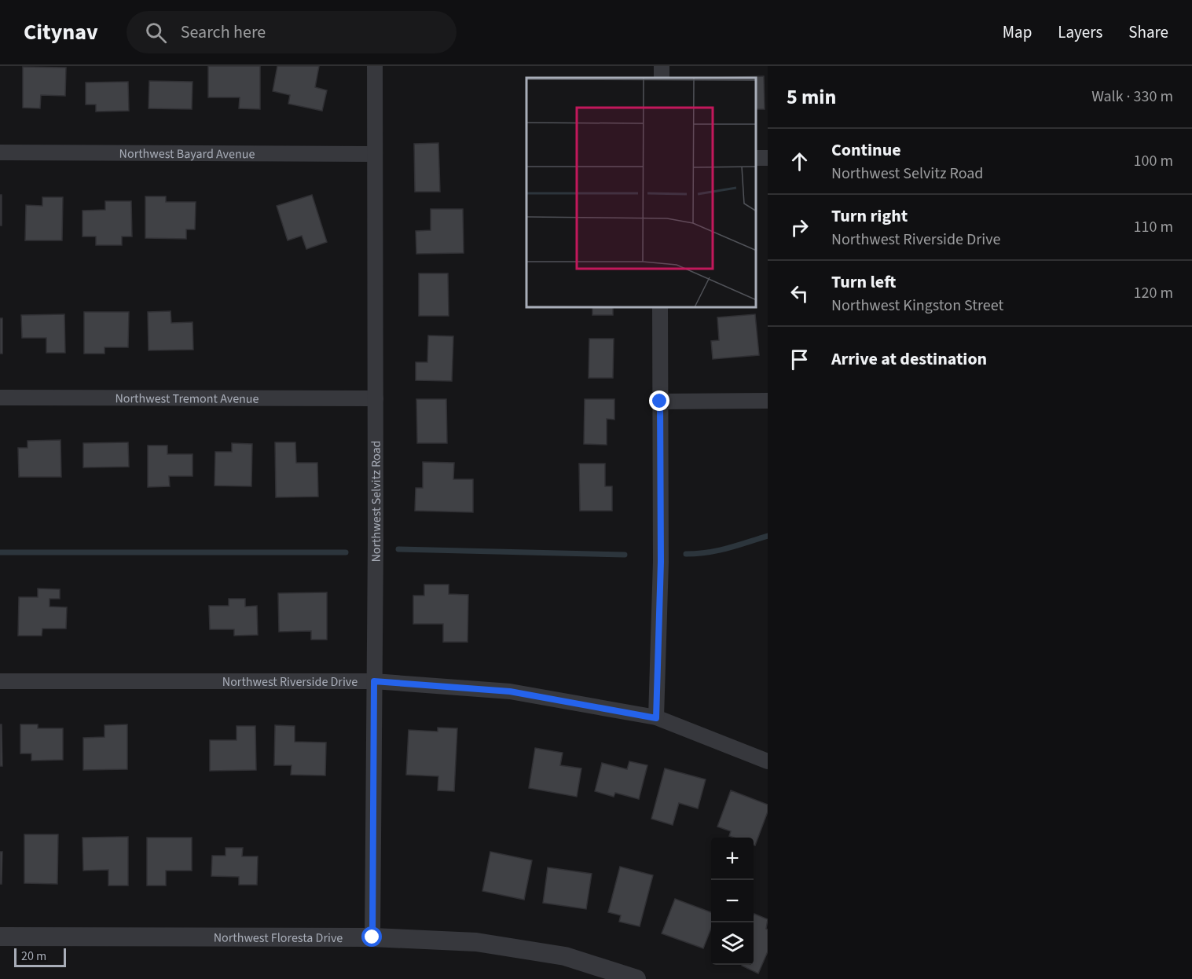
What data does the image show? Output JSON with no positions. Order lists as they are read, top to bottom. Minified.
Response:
{"streets":{"street":["Northwest Bayard Avenue","Northwest Tremont Avenue","Northwest Selvitz Road","Northwest Riverside Drive","Northwest Floresta Drive"]},"crossings":[["Northwest Bayard Avenue","Northwest Selvitz Road"],["Northwest Tremont Avenue","Northwest Selvitz Road"],["Northwest Selvitz Road","Northwest Riverside Drive"],["Northwest Selvitz Road","Northwest Floresta Drive"]],"scale_bar":"20 m","page":{"header":"Citynav","search":"Search here","nav":["Map","Layers","Share"],"heading":["5 min","Walk · 330 m"],"list":[["Continue","Northwest Selvitz Road","100 m"],["Turn right","Northwest Riverside Drive","110 m"],["Turn left","Northwest Kingston Street","120 m"],"Arrive at destination"],"map_buttons":["+","−"],"scale":"20 m"}}
